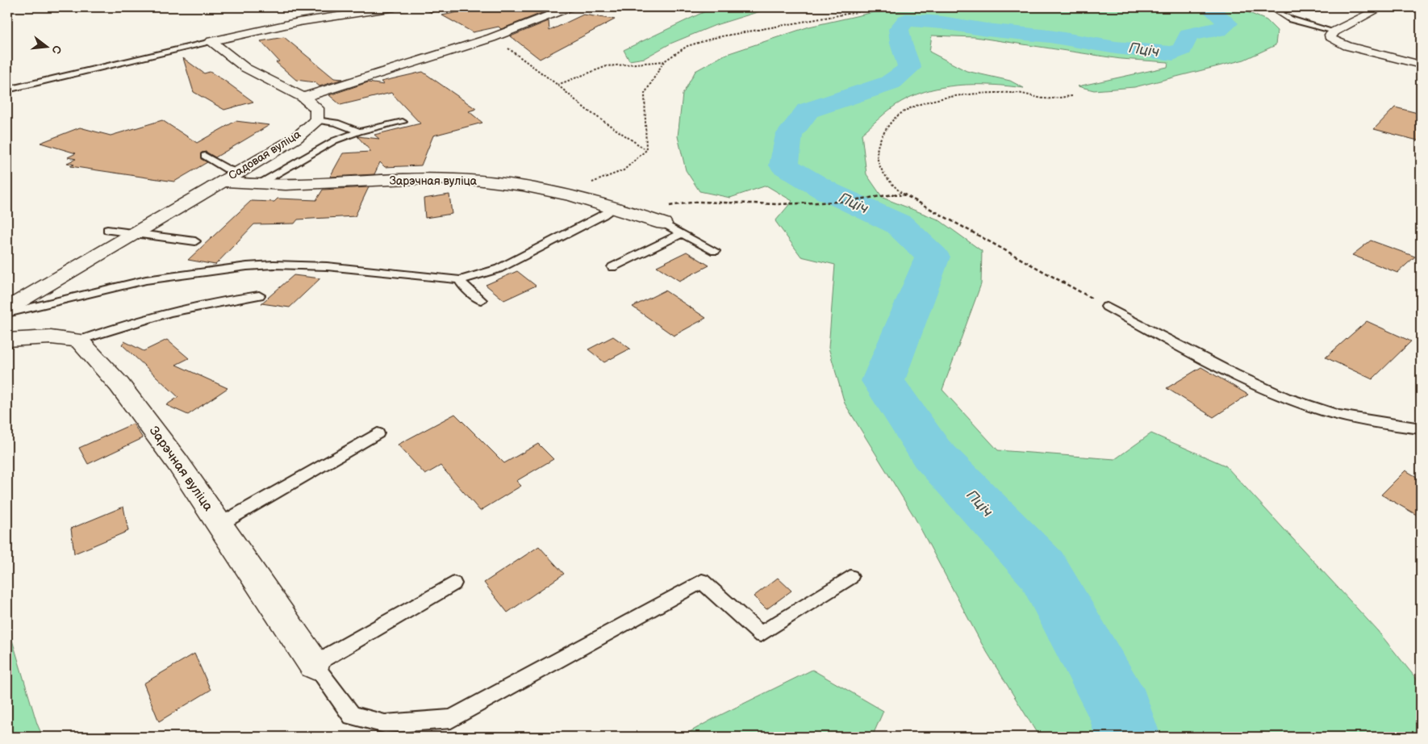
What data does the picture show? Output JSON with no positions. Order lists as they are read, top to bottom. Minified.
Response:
{"streets":{"street":["Садовая вуліца","Зарэчная вуліца"]},"crossings":[["Садовая вуліца","Зарэчная вуліца"]],"water":["Пціч"],"north":"right"}
